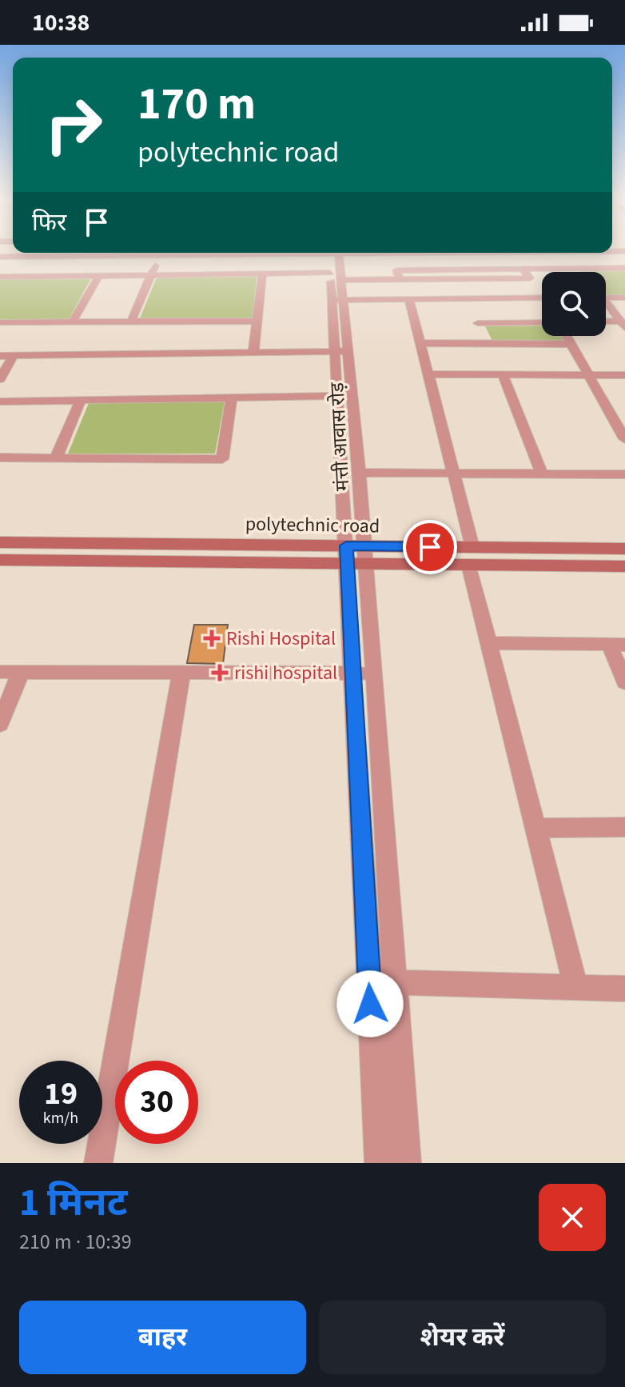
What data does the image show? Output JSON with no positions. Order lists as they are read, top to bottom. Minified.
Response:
{"streets":{"street":["मंत्ती आवास रोड़","polytechnic road"]},"crossings":[["मंत्ती आवास रोड़","polytechnic road"]],"places":{"health":["Rishi Hospital","rishi hospital"]},"page":{"status":"10:38","turn":["170 m","polytechnic road"],"then":"फिर","speed":"19 km/h","limit":"30","heading":["1 मिनट","210 m · 10:39"],"buttons":["बाहर","शेयर करें"]}}
